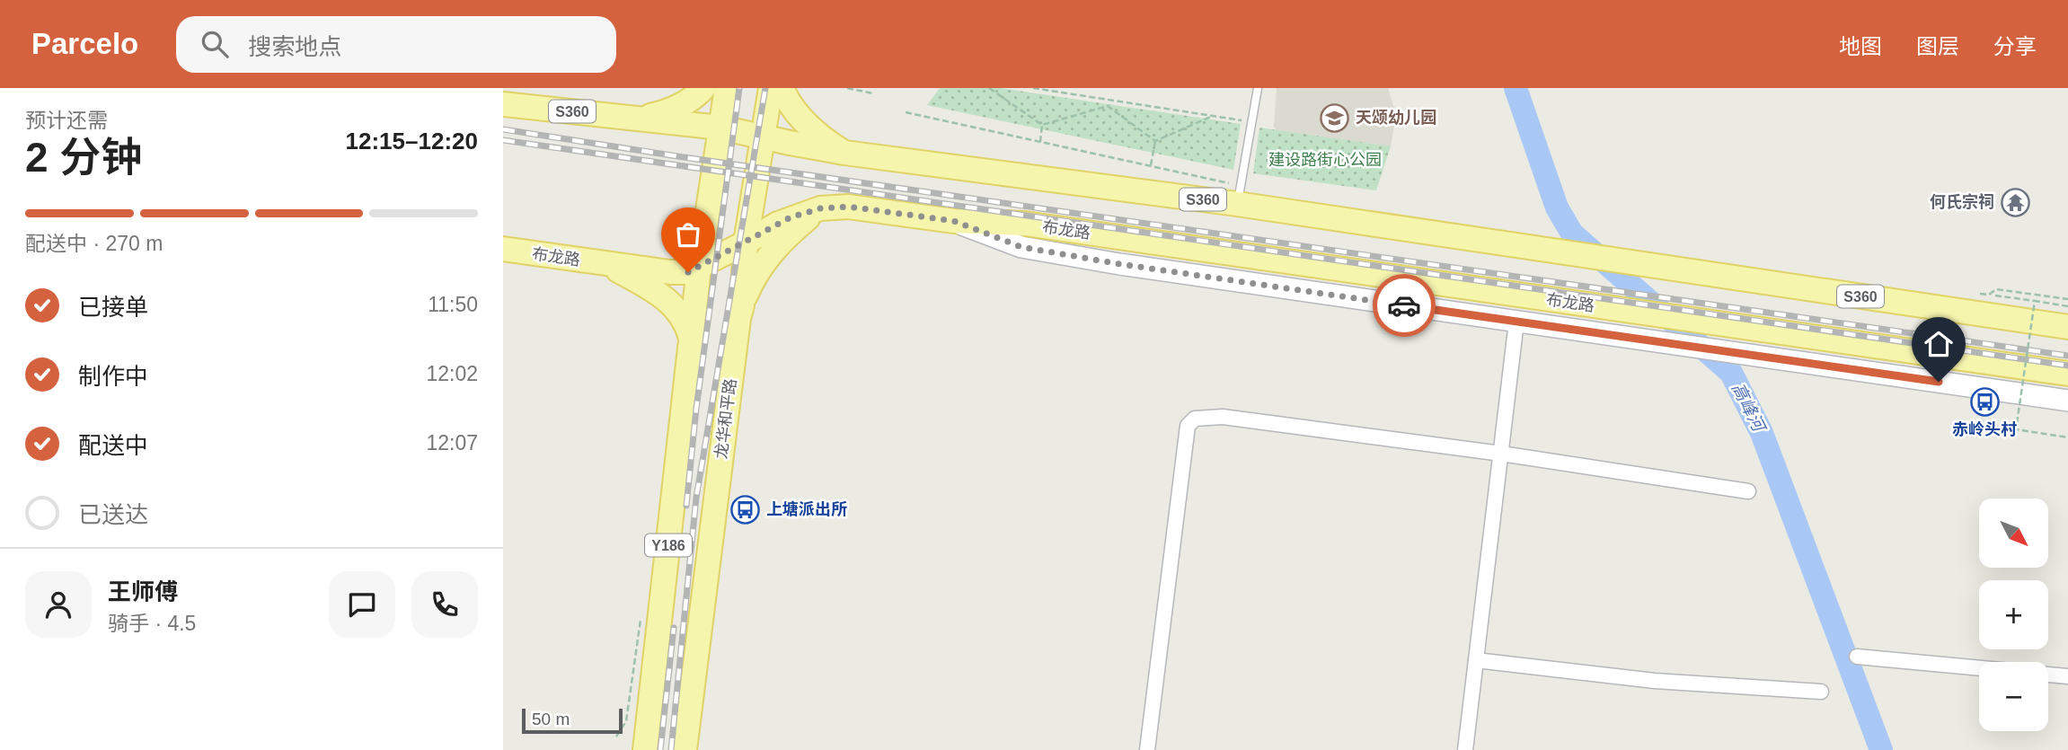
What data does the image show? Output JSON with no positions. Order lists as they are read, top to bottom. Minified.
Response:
{"streets":{"main road":["S360","布龙路","龙华和平路","Y186"]},"crossings":[["S360","龙华和平路"],["S360","Y186"],["布龙路","龙华和平路"],["布龙路","Y186"]],"water":["高峰河"],"parks":["建设路街心公园"],"places":{"school or university":["天颂幼儿园"],"temple":["何氏宗祠"],"bus stop":["赤岭头村","上塘派出所"]},"scale_bar":"50 m","north":"bottom right","page":{"header":"Parcelo","search":"搜索地点","nav":["地图","图层","分享"],"heading":["2 分钟","预计还需","12:15–12:20"],"panel":["王师傅","骑手 · 4.5"],"bar":"配送中 · 270 m","list":[["已接单","11:50"],["制作中","12:02"],["配送中","12:07"],"已送达"],"map_buttons":["+","−"],"scale":"50 m"}}
